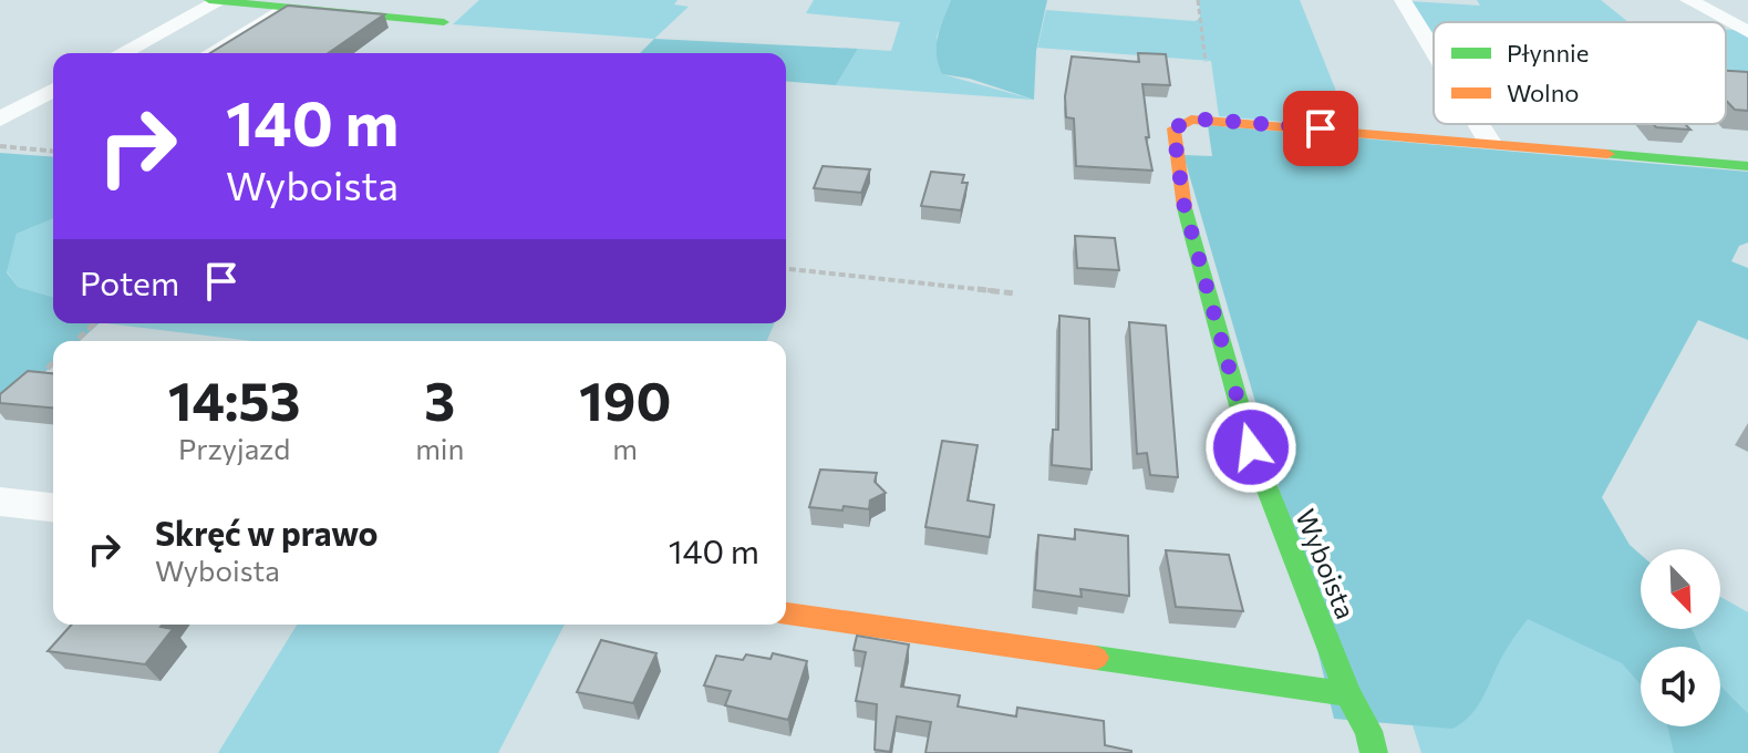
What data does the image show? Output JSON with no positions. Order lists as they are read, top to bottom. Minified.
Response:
{"streets":{"street":["Wyboista"]},"legend":["Płynnie","Wolno"],"north":"bottom right","page":{"turn":["140 m","Wyboista"],"then":"Potem","eta":["14:53","Przyjazd","3","min","190","m"],"list":[{"name":"Skręć w prawo","note":"Wyboista","value":"140 m"}]}}
